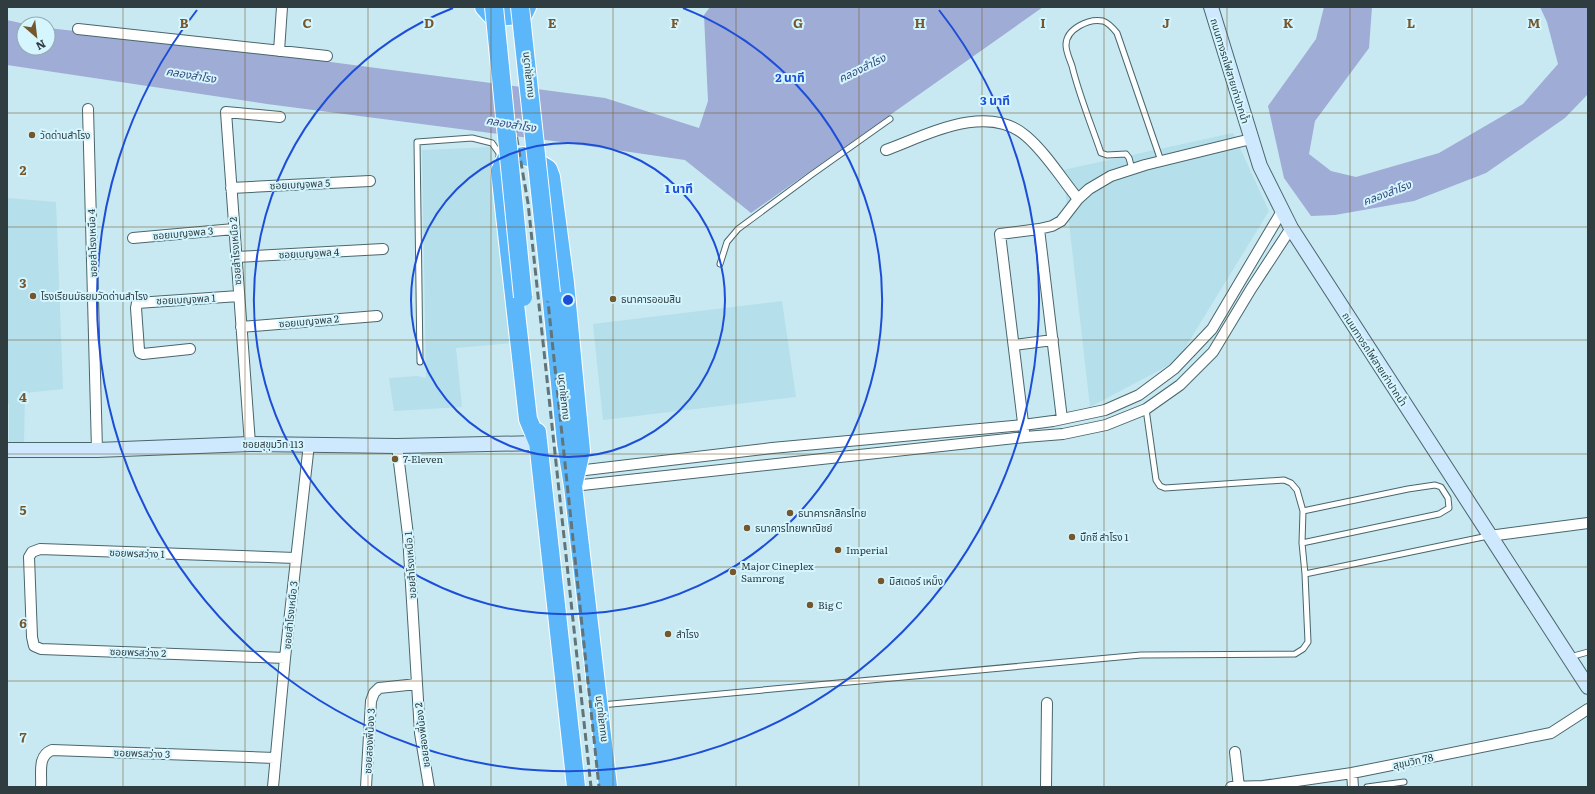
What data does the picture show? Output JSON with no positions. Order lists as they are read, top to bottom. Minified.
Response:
{"streets":{"highway":["ถนนสุขุมวิท"],"main road":["ถนนทางรถไฟสายเก่าปากน้ำ","ซอยสุขุมวิท 113"],"street":["ซอยเบญจพล 5","ซอยเบญจพล 3","ซอยสำโรงเหนือ 4","ซอยสำโรงเหนือ 2","ซอยเบญจพล 4","ซอยเบญจพล 1","ซอยเบญจพล 2","ซอยพรสว่าง 1","ซอยสำโรงเหนือ 1","ซอยสำโรงเหนือ 3","ซอยพรสว่าง 2","ซอยสองพี่น้อง 2","ซอยสองพี่น้อง 3","ซอยพรสว่าง 3","สุขุมวิท 78"]},"crossings":[["ซอยเบญจพล 5","ซอยสำโรงเหนือ 2"],["ซอยเบญจพล 3","ซอยสำโรงเหนือ 2"],["ซอยสำโรงเหนือ 4","ซอยสุขุมวิท 113"],["ซอยสำโรงเหนือ 2","ซอยเบญจพล 4"],["ซอยสำโรงเหนือ 2","ซอยเบญจพล 1"],["ซอยสำโรงเหนือ 2","ซอยเบญจพล 2"],["ซอยสำโรงเหนือ 2","ซอยสุขุมวิท 113"],["ซอยสุขุมวิท 113","ซอยสำโรงเหนือ 1"],["ซอยสุขุมวิท 113","ซอยสำโรงเหนือ 3"],["ซอยพรสว่าง 1","ซอยสำโรงเหนือ 3"],["ซอยพรสว่าง 1","ซอยพรสว่าง 2"],["ซอยสำโรงเหนือ 1","ซอยสองพี่น้อง 2"],["ซอยสำโรงเหนือ 1","ซอยสองพี่น้อง 3"],["ซอยสำโรงเหนือ 3","ซอยพรสว่าง 2"],["ซอยสำโรงเหนือ 3","ซอยพรสว่าง 3"],["ซอยสองพี่น้อง 2","ซอยสองพี่น้อง 3"]],"water":["คลองสำโรง"],"places":["วัดด่านสำโรง","โรงเรียนมัธยมวัดด่านสำโรง","ธนาคารออมสิน","7-Eleven","ธนาคารกสิกรไทย","ธนาคารไทยพาณิชย์","บิ๊กซี สำโรง 1","Imperial","Major Cineplex Samrong","มิสเตอร์ เหม็ง","Big C","สำโรง"],"north":"bottom right","grid":{"columns":["B","C","D","E","F","G","H","I","J","K","L","M"],"rows":["2","3","4","5","6","7"]},"rings":["2 นาที","3 นาที","1 นาที"]}
